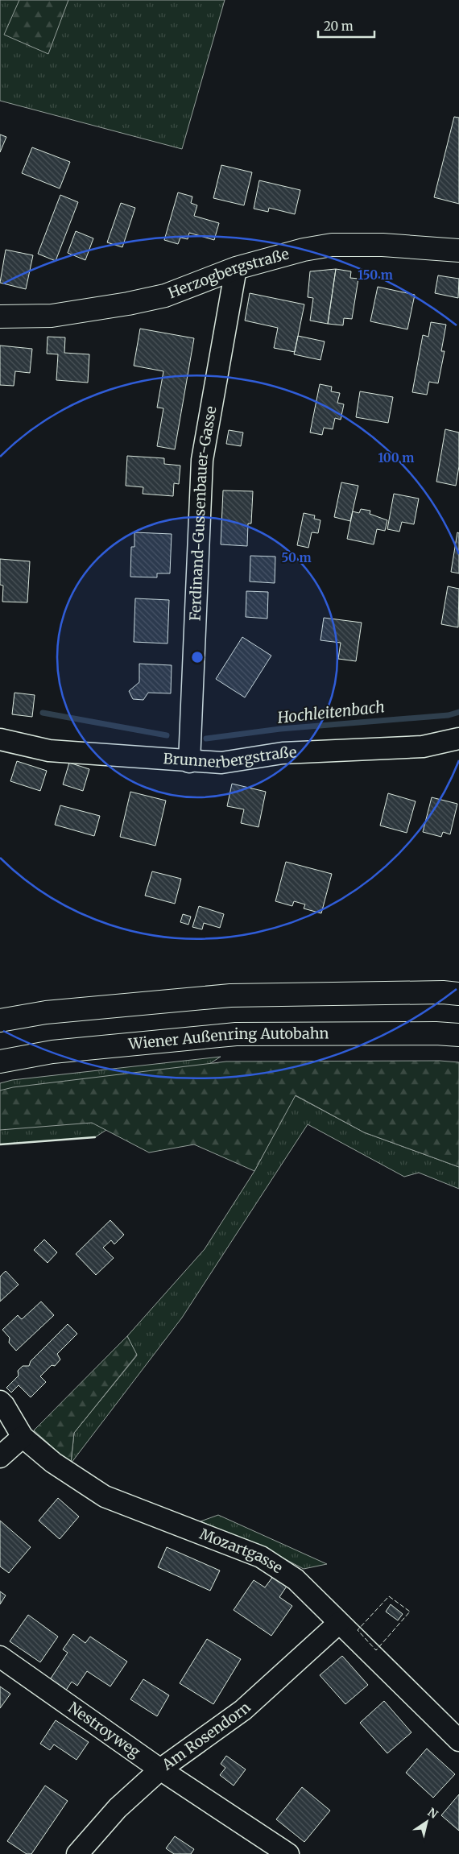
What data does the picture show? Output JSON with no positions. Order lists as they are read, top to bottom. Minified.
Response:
{"streets":{"main road":["Herzogbergstraße","Wiener Außenring Autobahn"],"street":["Ferdinand-Gussenbauer-Gasse","Brunnerbergstraße","Mozartgasse","Nestroyweg","Am Rosendorn"]},"crossings":[["Herzogbergstraße","Ferdinand-Gussenbauer-Gasse"],["Ferdinand-Gussenbauer-Gasse","Brunnerbergstraße"],["Mozartgasse","Am Rosendorn"],["Nestroyweg","Am Rosendorn"]],"water":["Hochleitenbach"],"scale_bar":"20 m","north":"top right","rings":["150 m","100 m","50 m"]}
